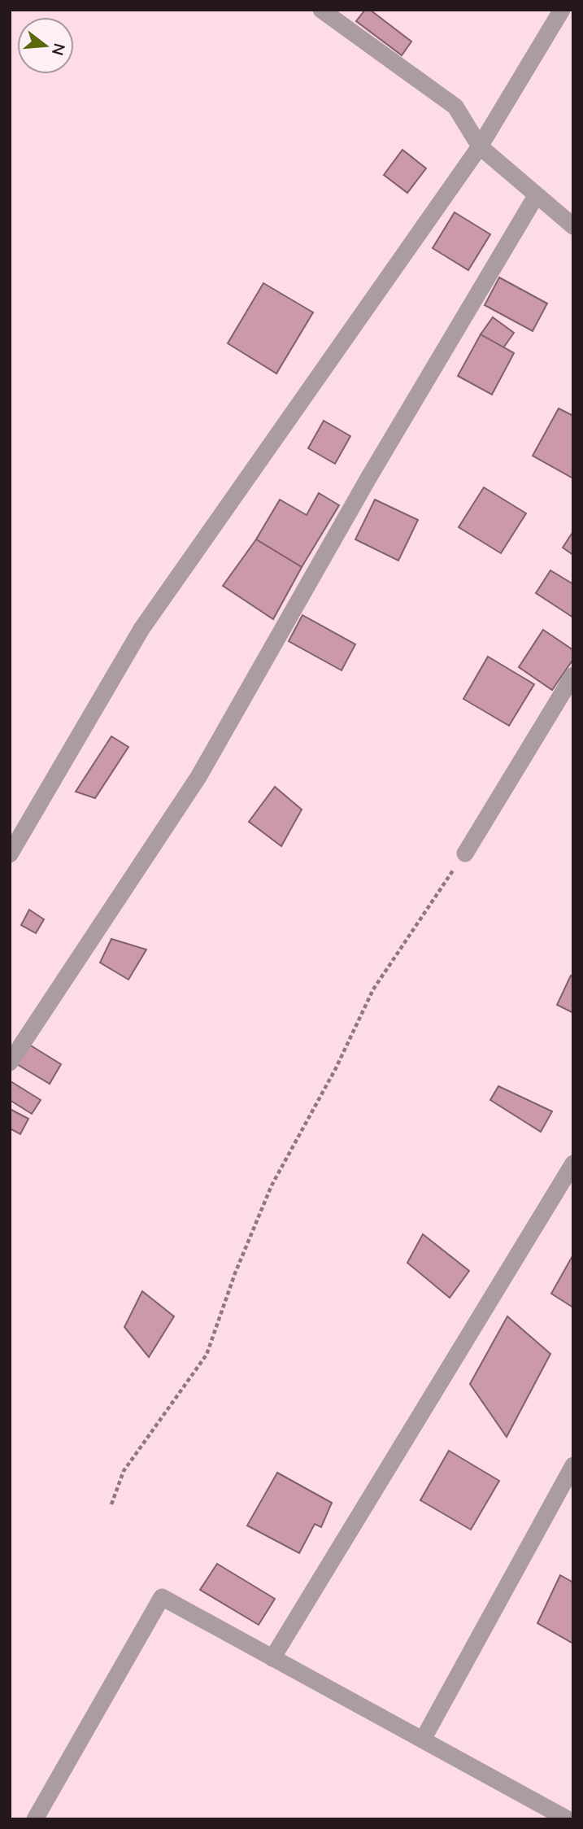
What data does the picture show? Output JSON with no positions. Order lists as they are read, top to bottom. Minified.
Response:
{"north":"right"}
